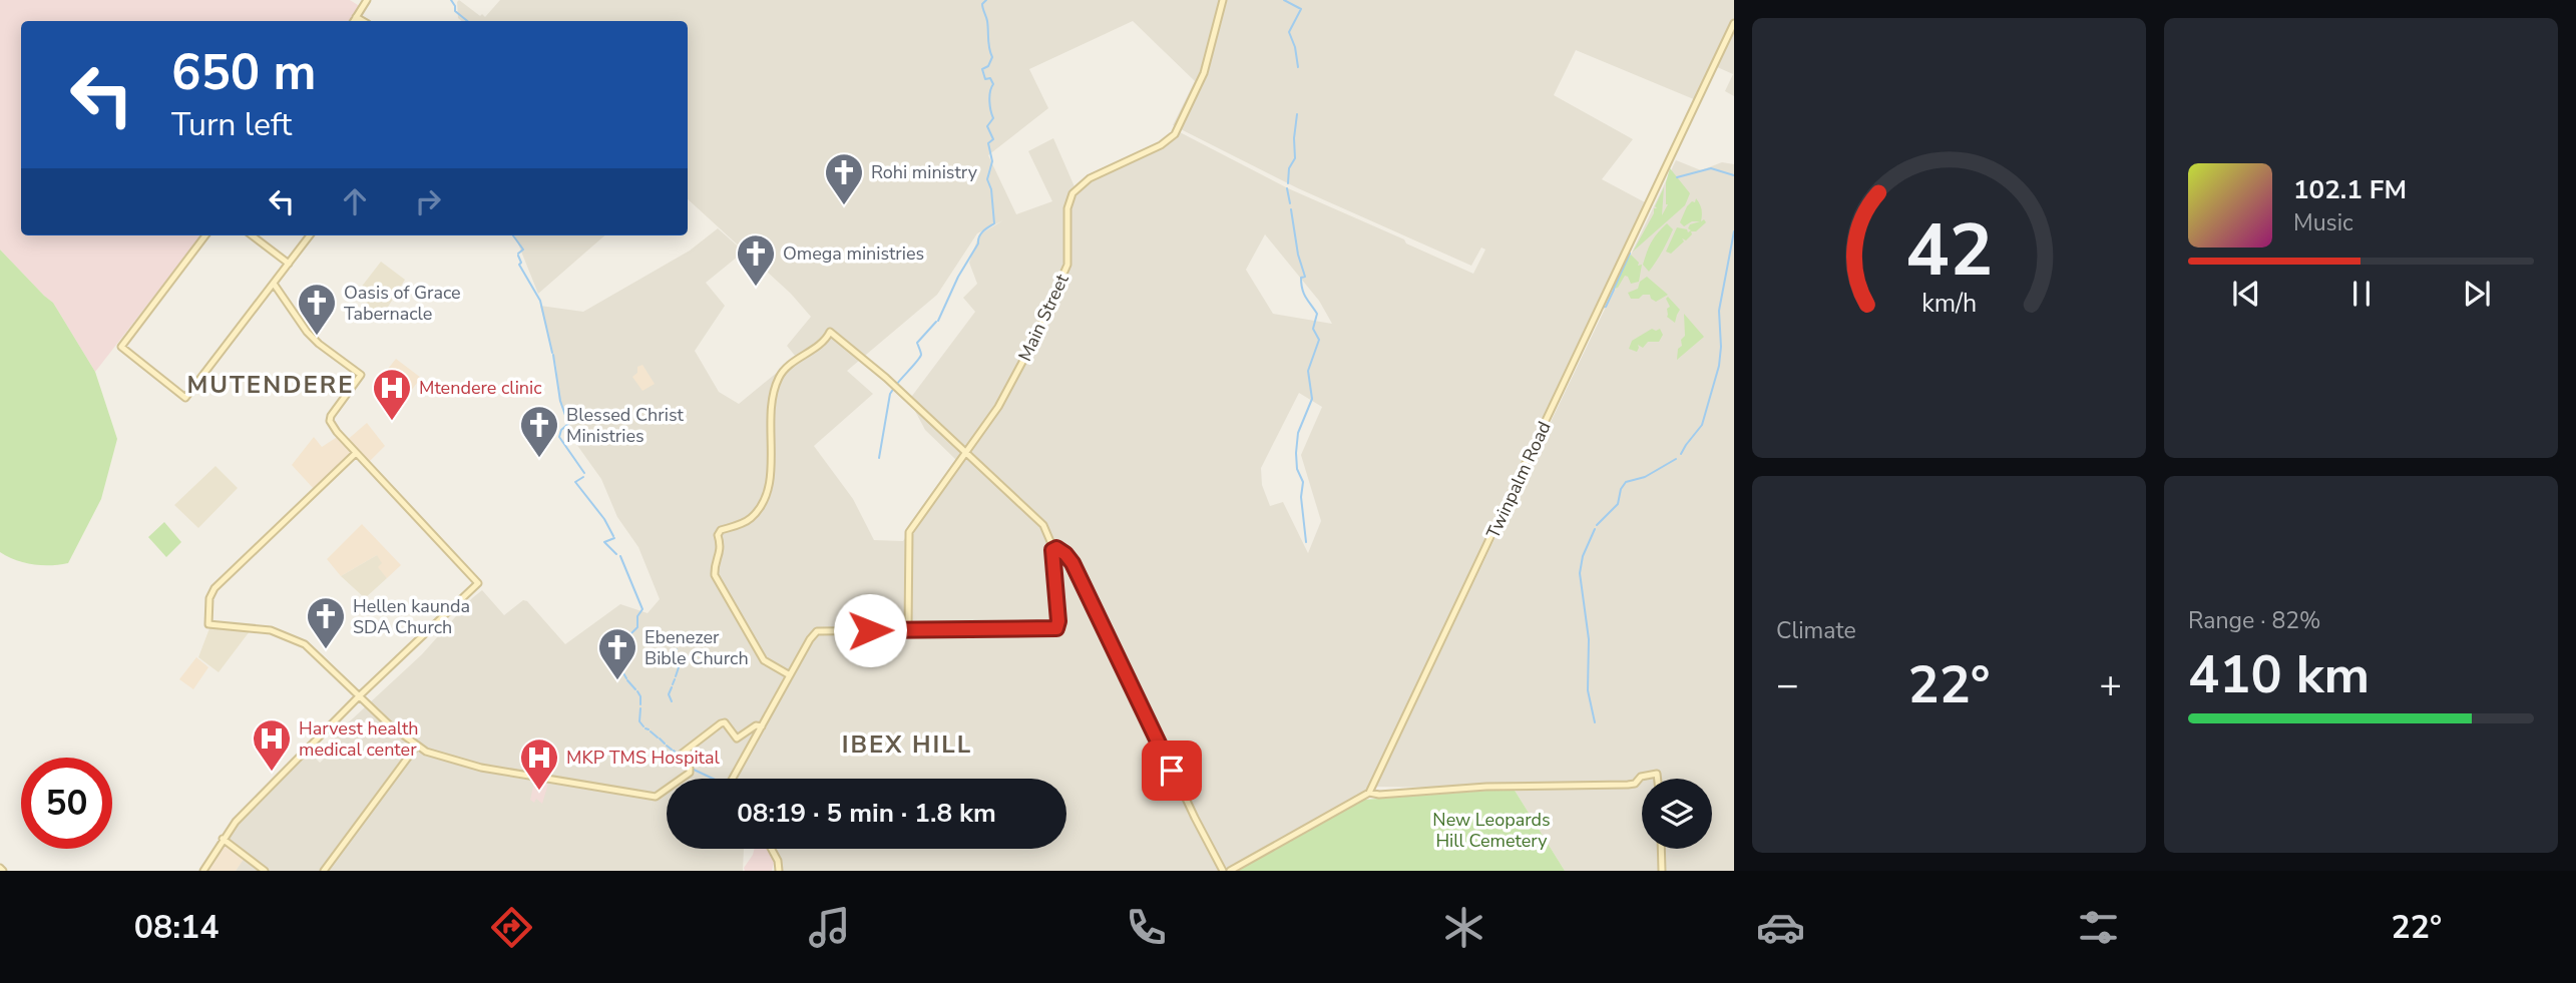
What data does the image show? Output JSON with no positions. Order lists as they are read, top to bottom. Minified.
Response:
{"streets":{"main road":["Main Street","Twinpalm Road"]},"districts":["MUTENDERE","IBEX HILL"],"parks":["New Leopards Hill Cemetery"],"places":{"church":["Rohi ministry","Omega ministries","Oasis of Grace Tabernacle","Blessed Christ Ministries","Hellen kaunda SDA Church","Ebenezer Bible Church"],"hospital":["Mtendere clinic","Harvest health medical center","MKP TMS Hospital"]},"page":{"turn":["650 m","Turn left"],"song":["102.1 FM","Music"],"tile":["Climate",["Range · 82%","410 km"]],"heat":["−","22°","+"],"limit":"50","trip":"08:19 · 5 min · 1.8 km","tabs":["08:14","22°"],"gauge":["42","km/h"]}}
